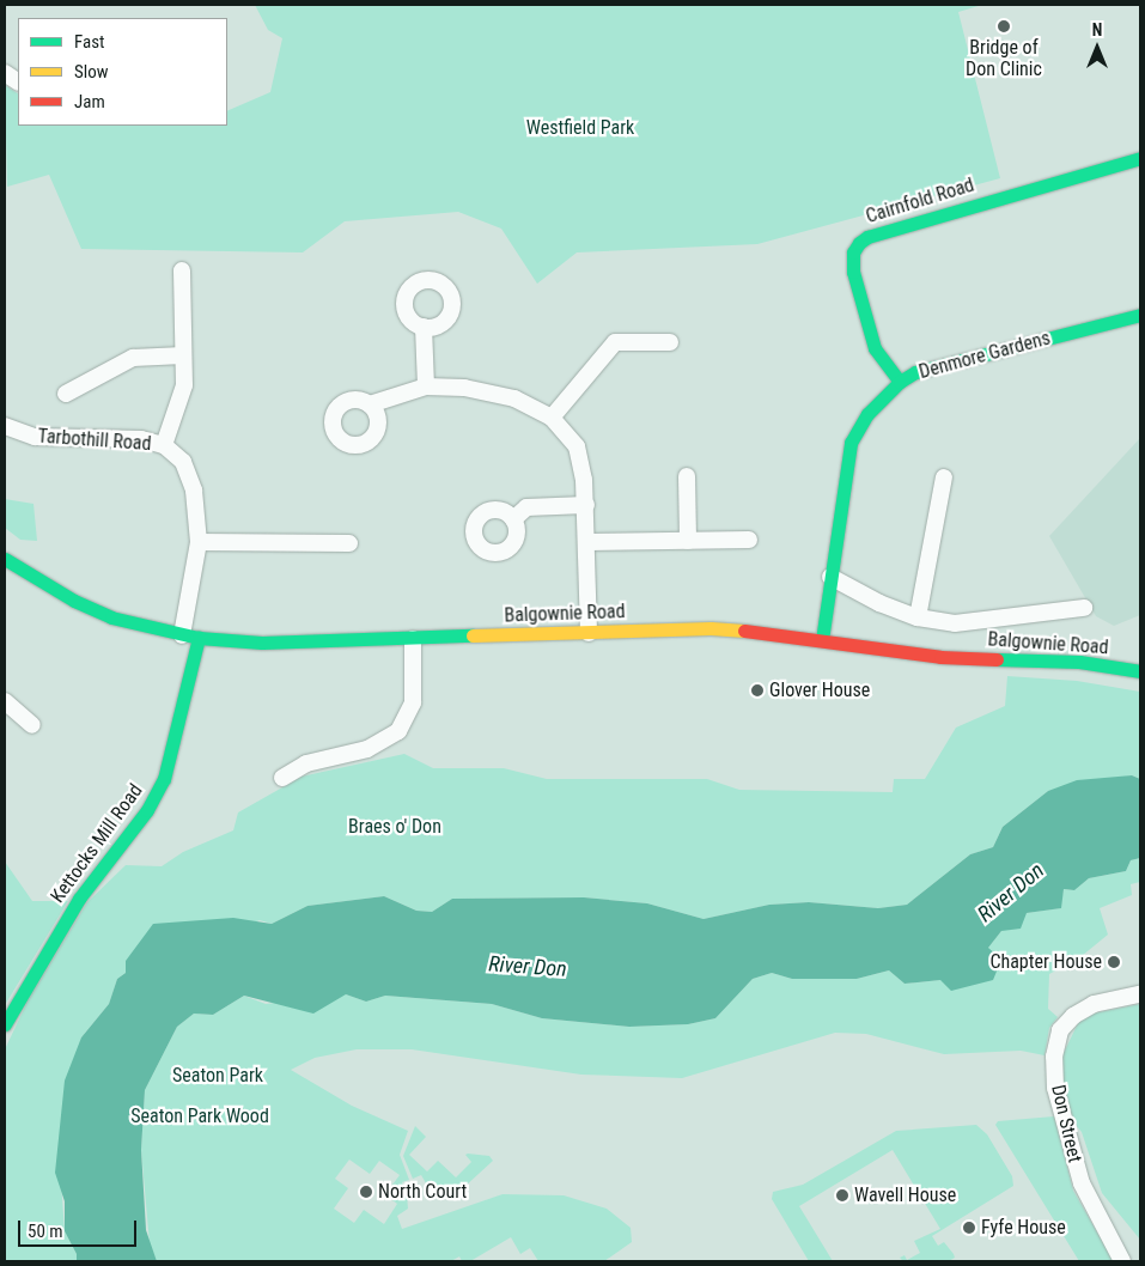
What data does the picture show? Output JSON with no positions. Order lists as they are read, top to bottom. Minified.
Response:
{"streets":{"street":["Cairnfold Road","Denmore Gardens","Tarbothill Road","Balgownie Road","Kettocks Mill Road","Don Street"]},"crossings":[["Cairnfold Road","Denmore Gardens"],["Denmore Gardens","Balgownie Road"],["Tarbothill Road","Balgownie Road"],["Tarbothill Road","Kettocks Mill Road"],["Balgownie Road","Kettocks Mill Road"]],"water":["River Don"],"parks":["Westfield Park","Braes o' Don","Seaton Park","Seaton Park Wood"],"places":["Bridge of Don Clinic","Glover House","Chapter House","North Court","Wavell House","Fyfe House"],"legend":["Fast","Slow","Jam"],"scale_bar":"50 m","north":"top"}
